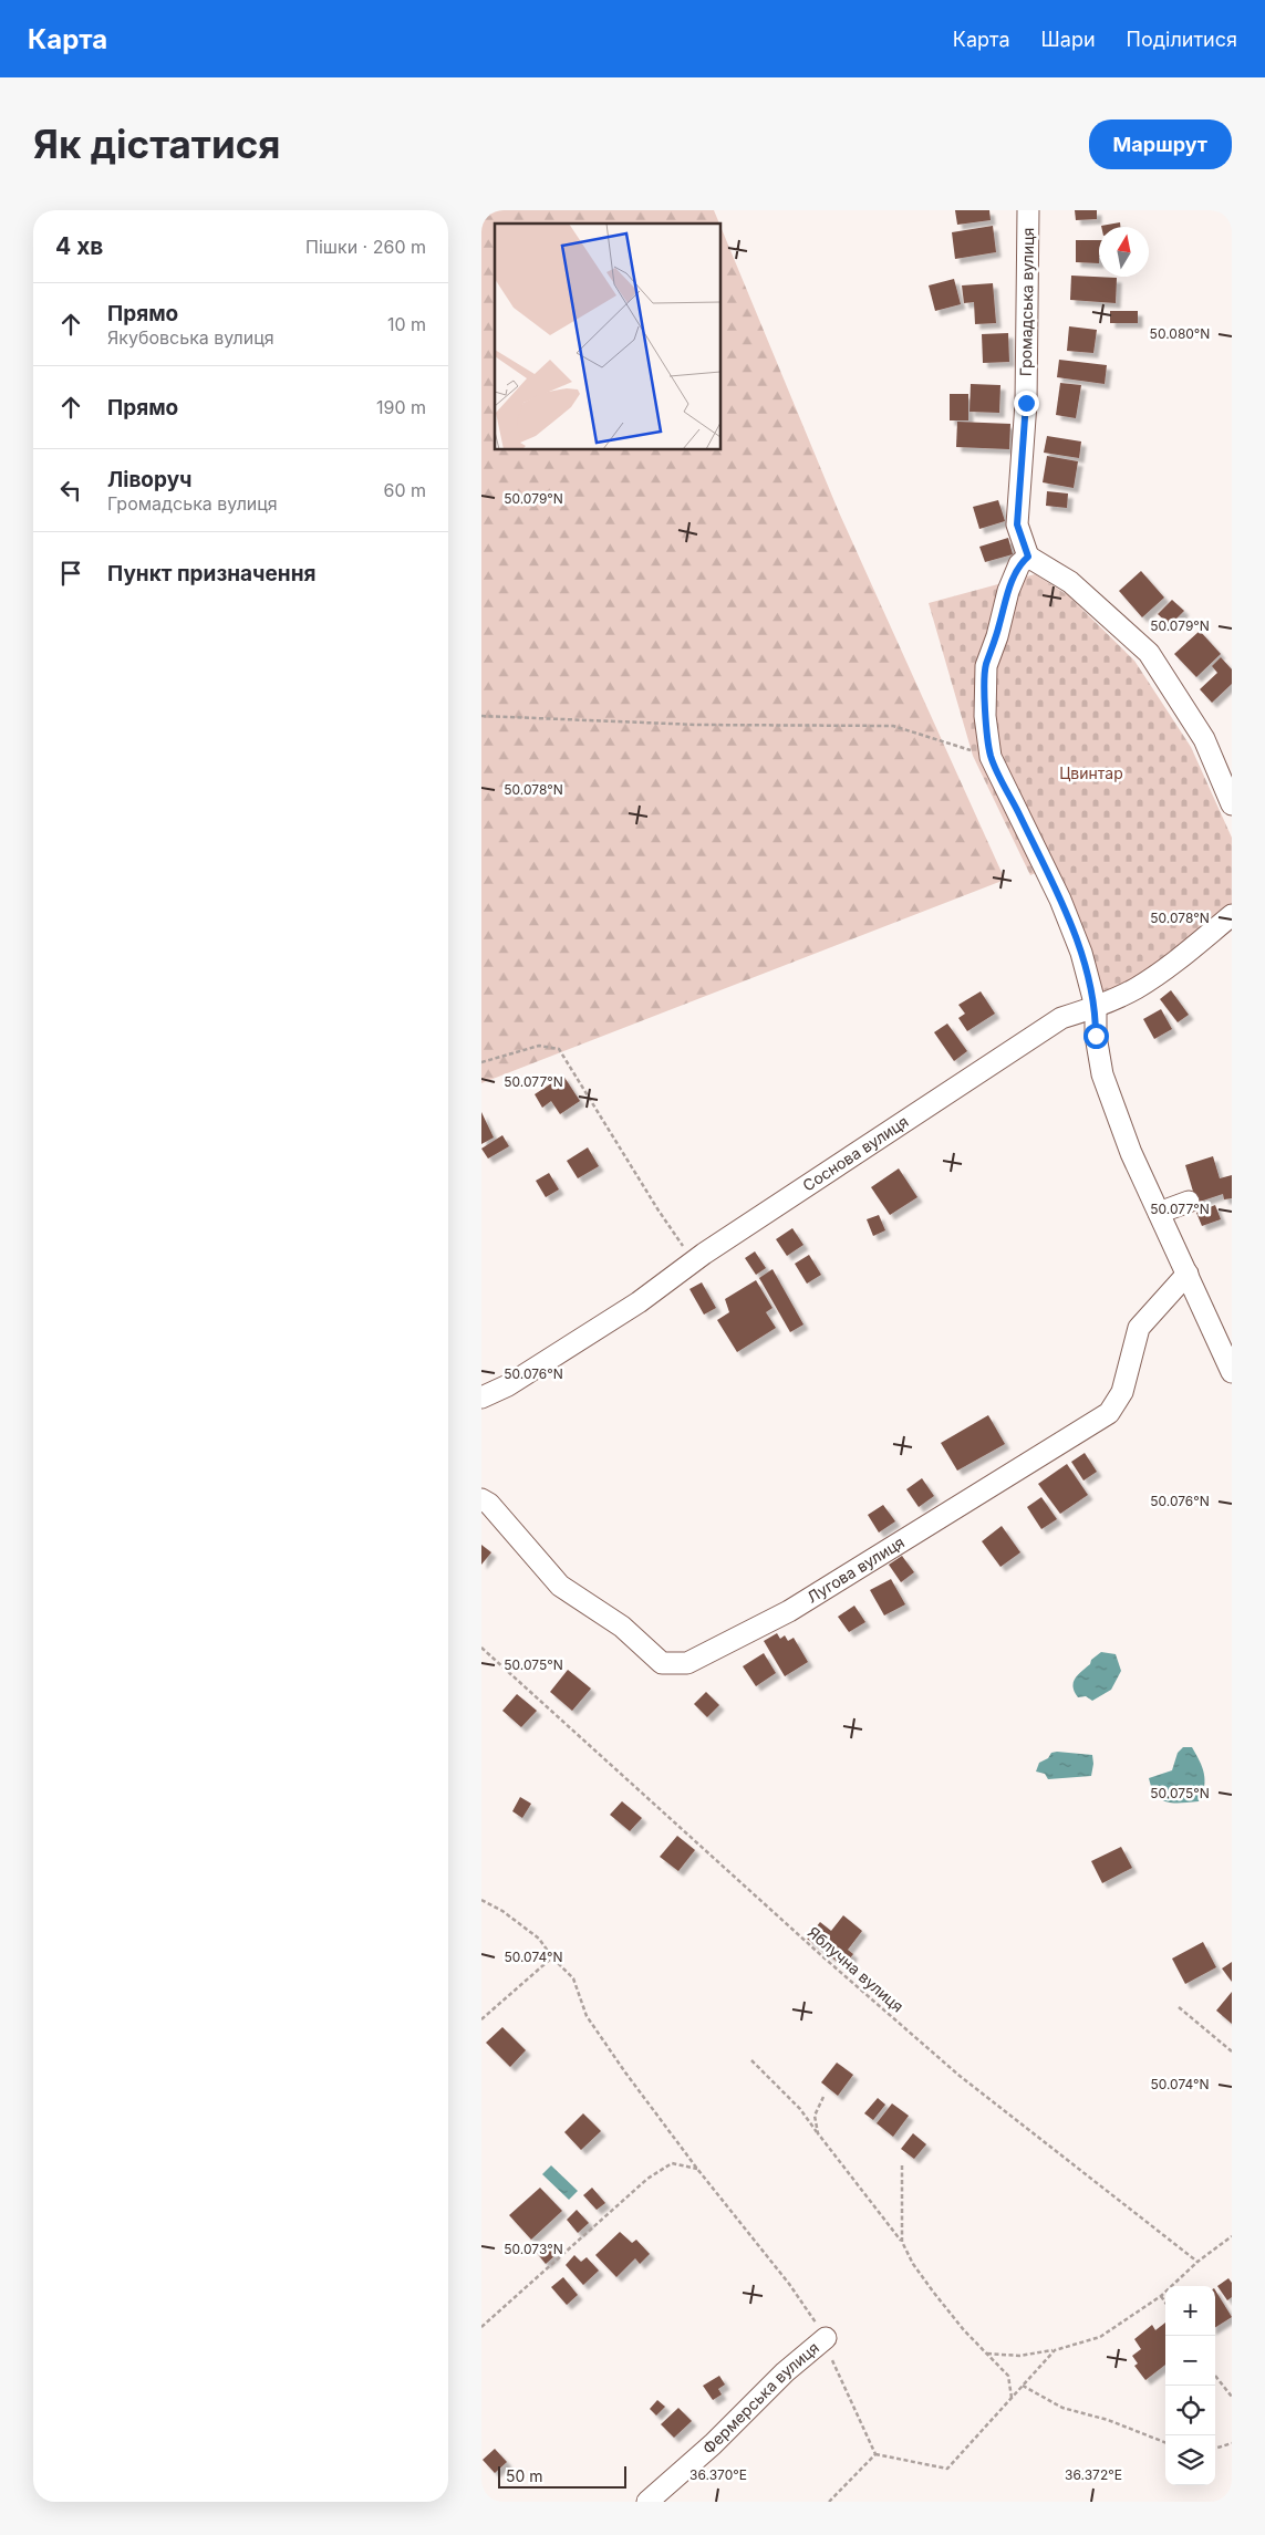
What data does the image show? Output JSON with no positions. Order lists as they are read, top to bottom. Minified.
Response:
{"streets":{"street":["Громадська вулиця","Соснова вулиця","Лугова вулиця","Фермерська вулиця"],"path":["Яблучна вулиця"]},"parks":["Цвинтар"],"scale_bar":"50 m","north":"top","page":{"header":"Карта","nav":["Карта","Шари","Поділитися"],"buttons":"Маршрут","title":"Як дістатися","heading":["4 хв","Пішки · 260 m"],"list":[["Прямо","Якубовська вулиця","10 m"],["Прямо","190 m"],["Ліворуч","Громадська вулиця","60 m"],"Пункт призначення"],"map_buttons":["+","−"],"scale":"50 m"},"coordinates":["50.080°N","50.079°N","50.078°N","50.077°N","50.076°N","50.075°N","50.074°N","50.073°N","36.370°E","36.372°E"]}
